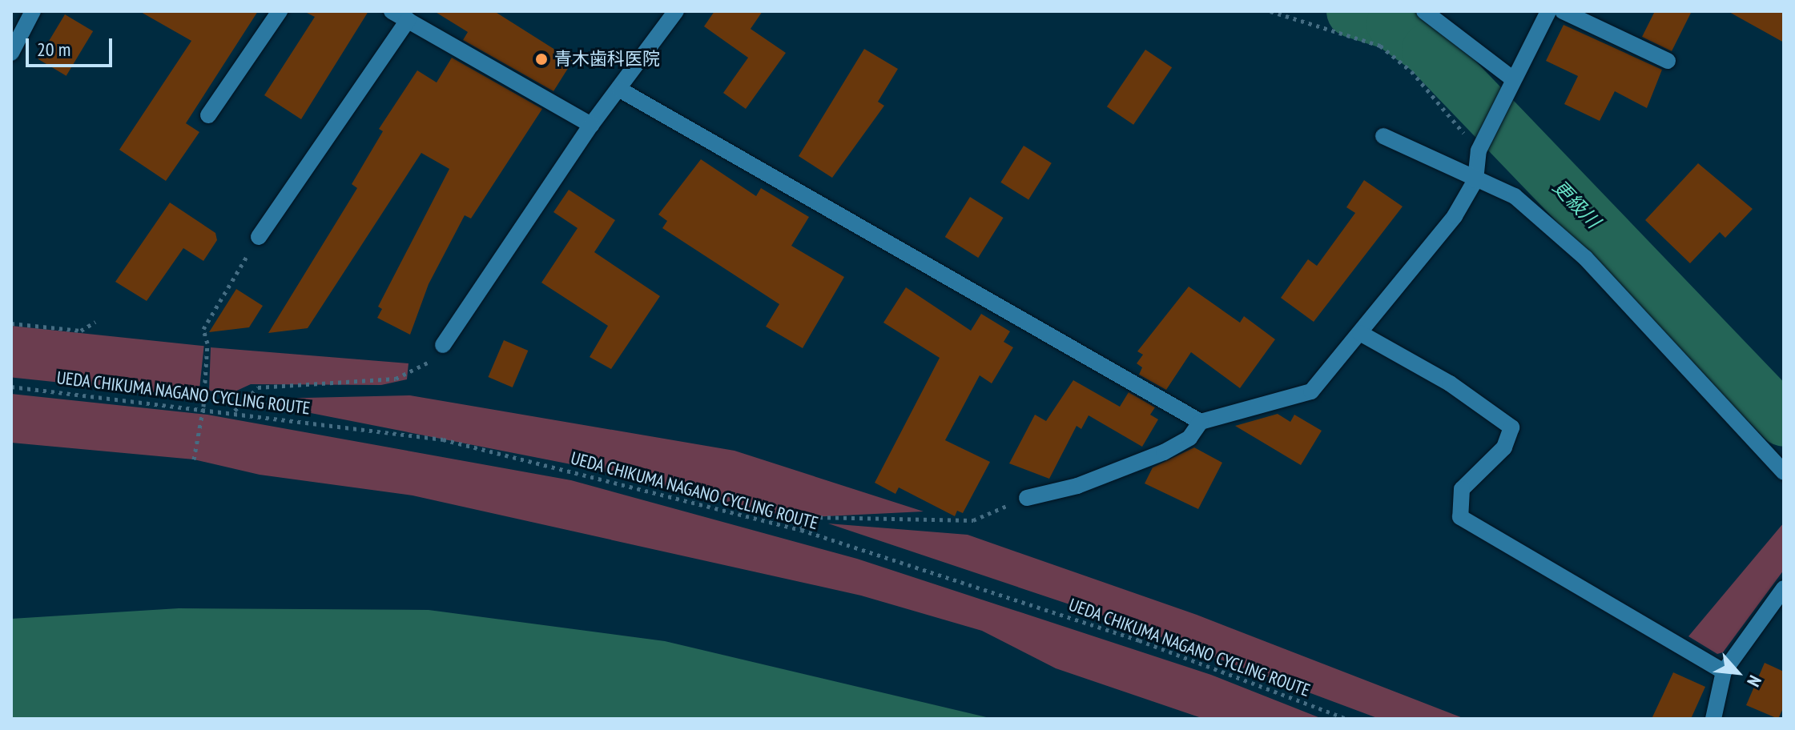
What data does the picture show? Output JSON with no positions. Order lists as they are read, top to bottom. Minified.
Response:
{"streets":{"path":["UEDA CHIKUMA NAGANO CYCLING ROUTE"]},"water":["更級川"],"places":["青木歯科医院"],"scale_bar":"20 m","north":"bottom right"}
